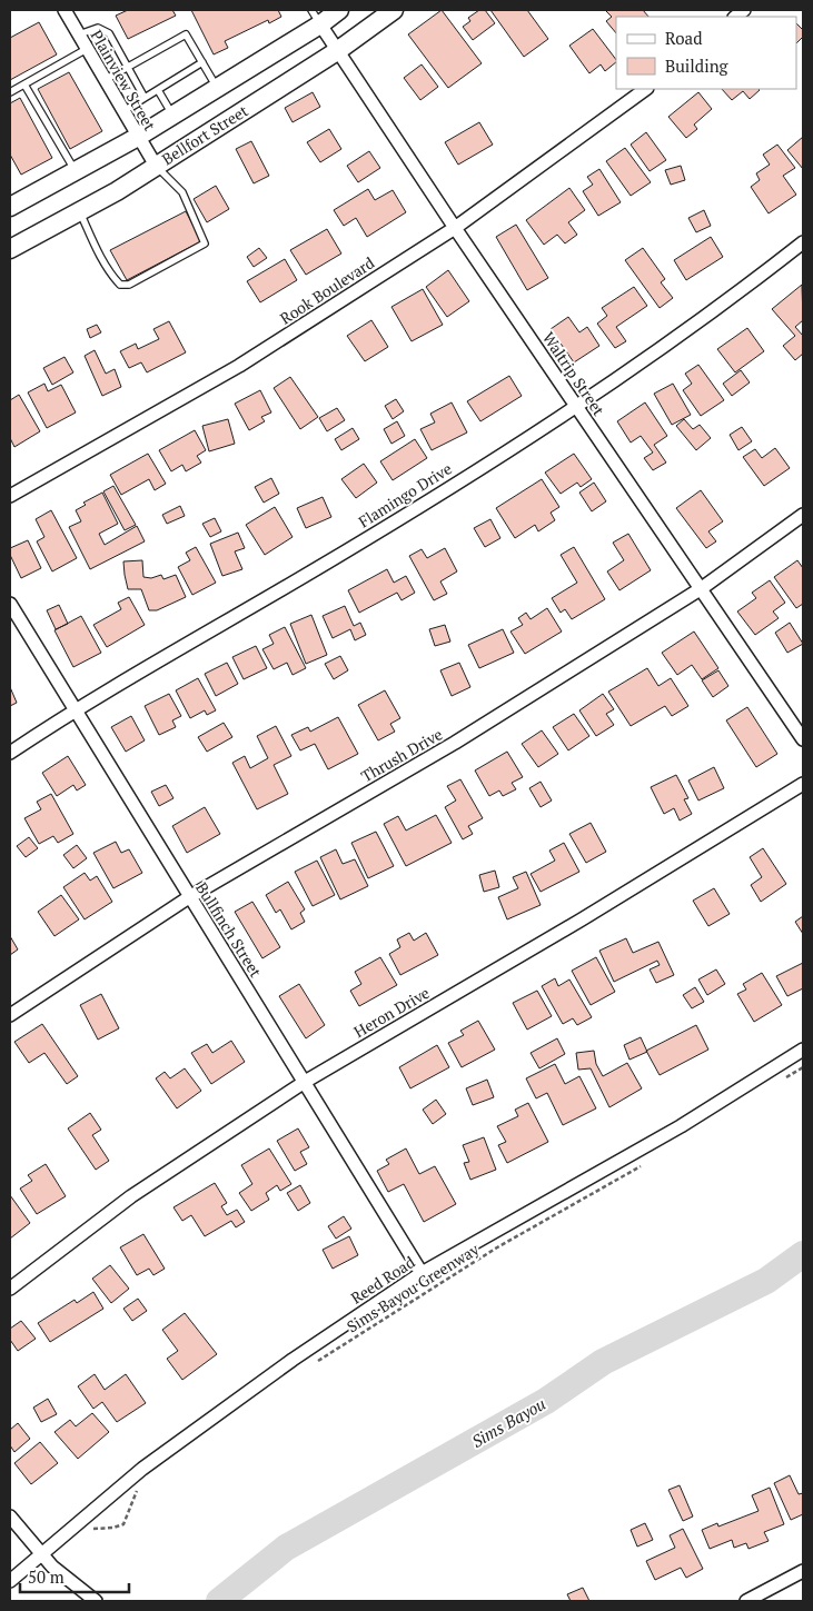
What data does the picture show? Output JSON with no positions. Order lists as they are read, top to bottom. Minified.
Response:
{"streets":{"main road":["Bellfort Street"],"street":["Plainview Street","Rook Boulevard","Waltrip Street","Flamingo Drive","Thrush Drive","Bullfinch Street","Heron Drive","Reed Road"],"path":["Sims Bayou Greenway"]},"crossings":[["Plainview Street","Bellfort Street"],["Bellfort Street","Waltrip Street"],["Rook Boulevard","Waltrip Street"],["Waltrip Street","Flamingo Drive"],["Waltrip Street","Thrush Drive"],["Flamingo Drive","Bullfinch Street"],["Thrush Drive","Bullfinch Street"],["Bullfinch Street","Heron Drive"],["Bullfinch Street","Reed Road"]],"water":["Sims Bayou"],"legend":["Road","Building"],"scale_bar":"50 m"}
